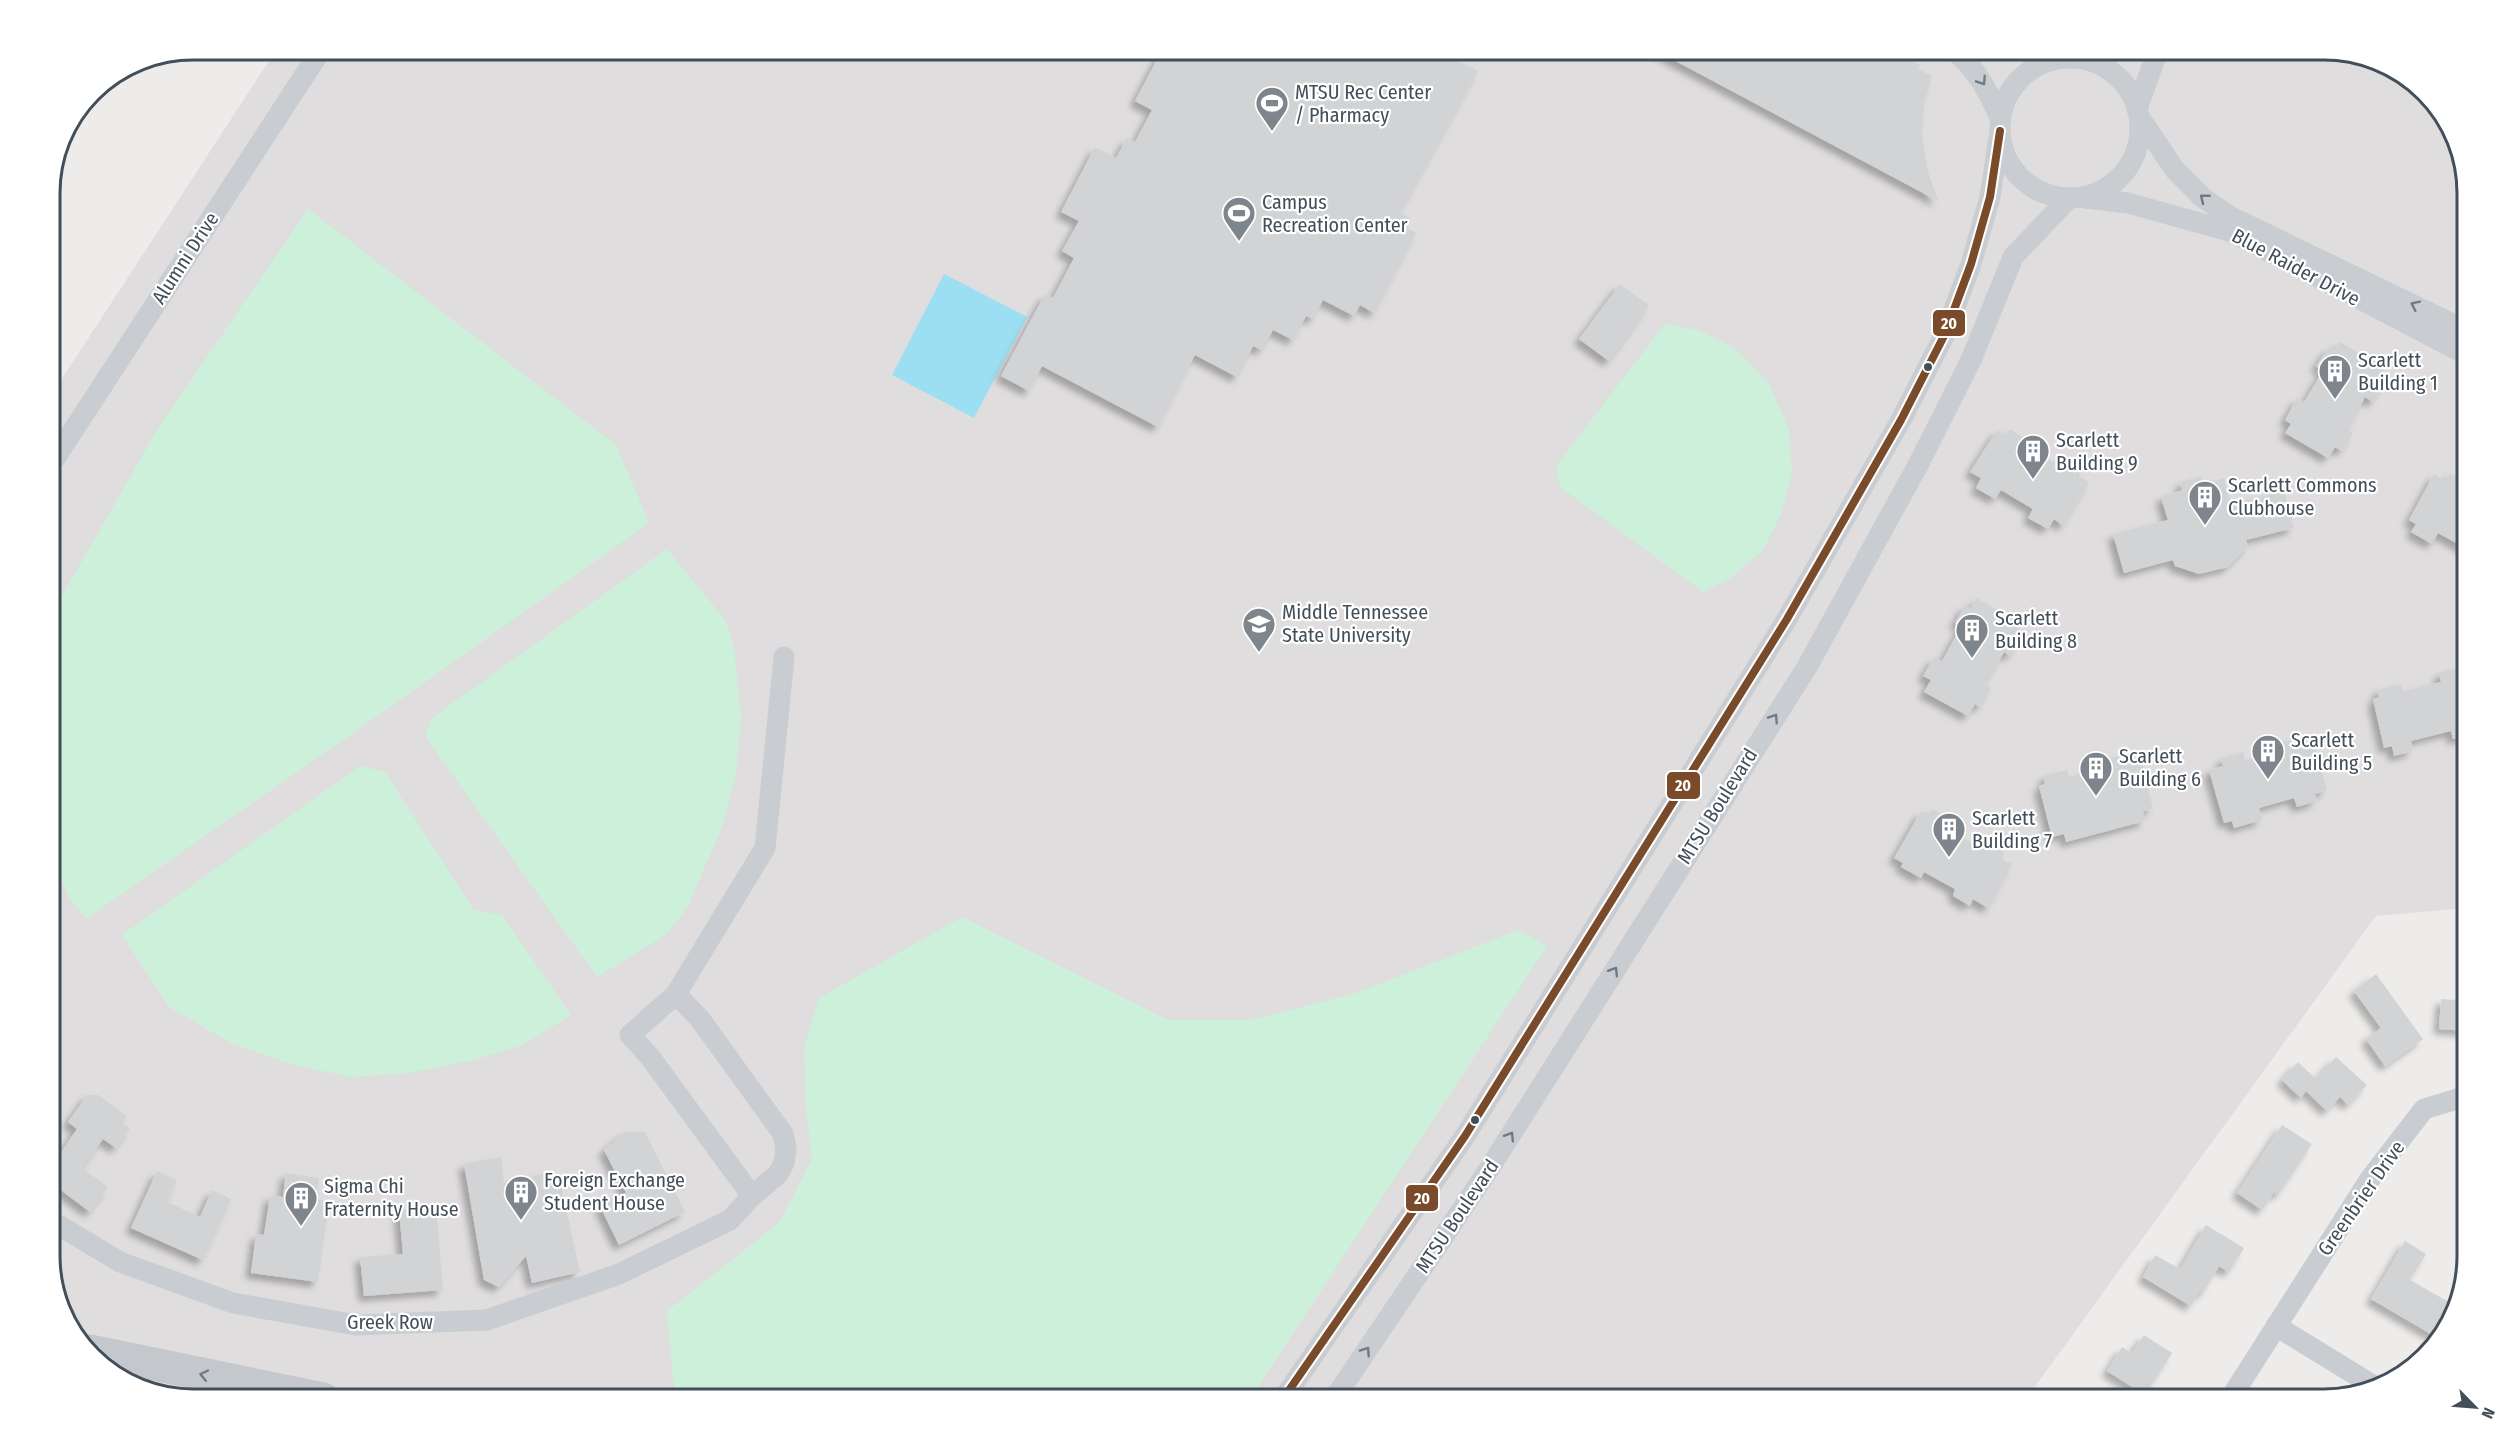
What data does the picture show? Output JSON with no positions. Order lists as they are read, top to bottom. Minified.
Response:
{"streets":{"street":["Alumni Drive","Blue Raider Drive","MTSU Boulevard","Greenbrier Drive","Greek Row"]},"crossings":[["Blue Raider Drive","MTSU Boulevard"]],"places":{"sports":["MTSU Rec Center / Pharmacy","Campus Recreation Center"],"building":["Scarlett Building 1","Scarlett Building 9","Scarlett Commons Clubhouse","Scarlett Building 8","Scarlett Building 5","Scarlett Building 6","Scarlett Building 7","Foreign Exchange Student House","Sigma Chi Fraternity House"],"school or university":["Middle Tennessee State University"]},"lines":["transit line 20"],"north":"bottom right"}
